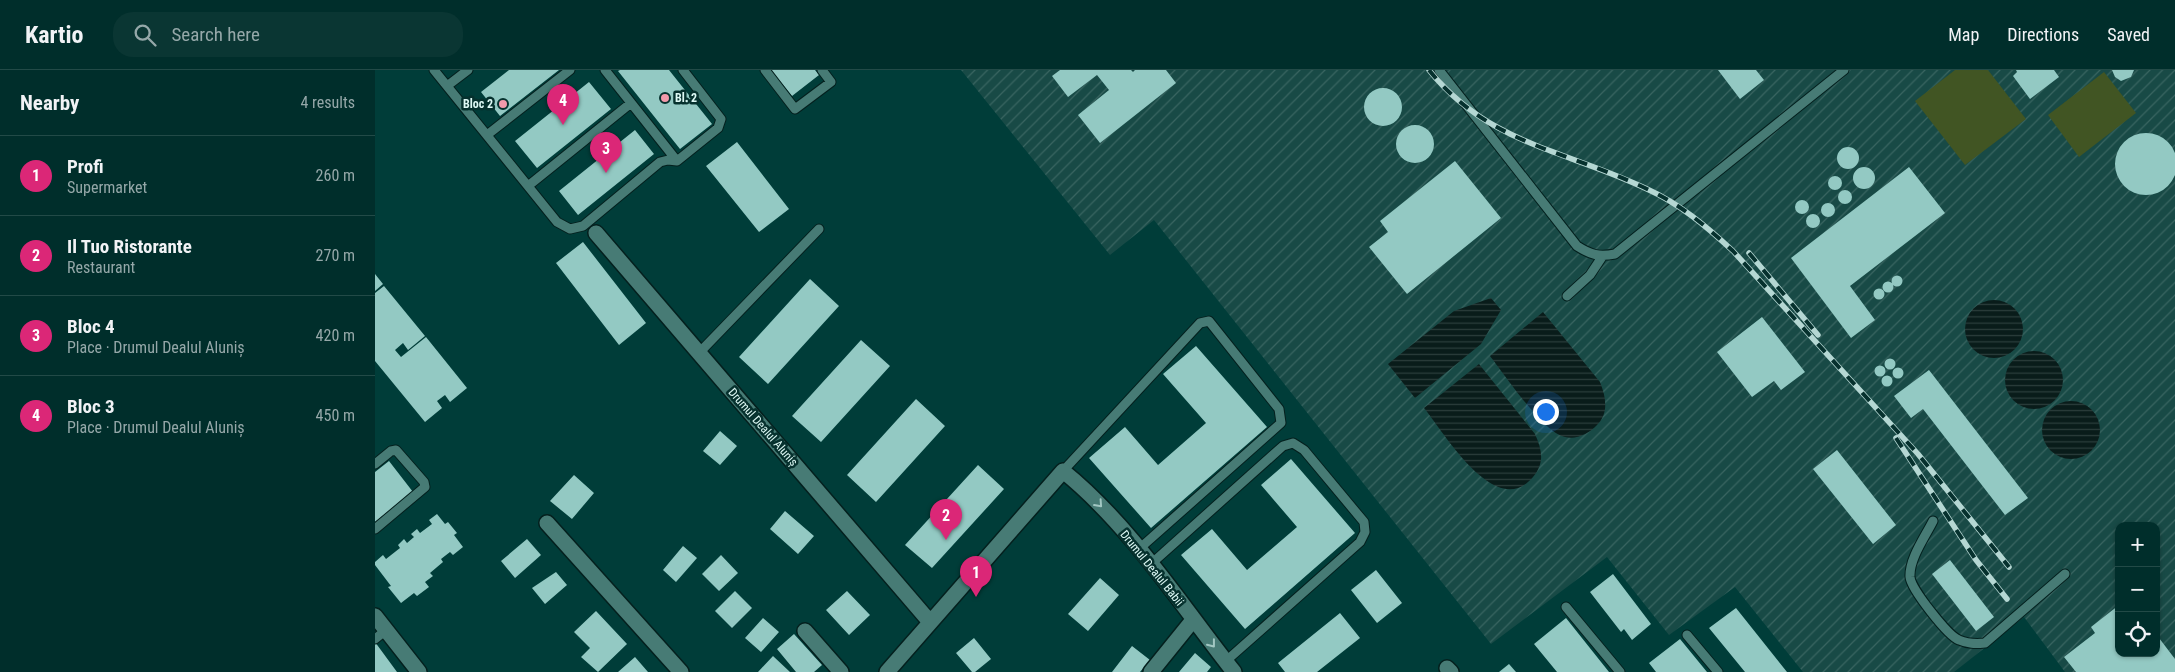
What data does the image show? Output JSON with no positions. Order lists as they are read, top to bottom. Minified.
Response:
{"streets":{"street":["Drumul Dealul Aluniș","Drumul Dealul Babii"]},"one_way":["Drumul Dealul Babii"],"places":["Bl. 2","Bloc 2"],"page":{"header":"Kartio","search":"Search here","nav":["Map","Directions","Saved"],"heading":["Nearby","4 results"],"pins":["4","3","2","1"],"list":[{"mark":"1","name":"Profi","note":"Supermarket","value":"260 m"},{"mark":"2","name":"Il Tuo Ristorante","note":"Restaurant","value":"270 m"},{"mark":"3","name":"Bloc 4","note":"Place · Drumul Dealul Aluniș","value":"420 m"},{"mark":"4","name":"Bloc 3","note":"Place · Drumul Dealul Aluniș","value":"450 m"}],"map_buttons":["+","−"]}}
